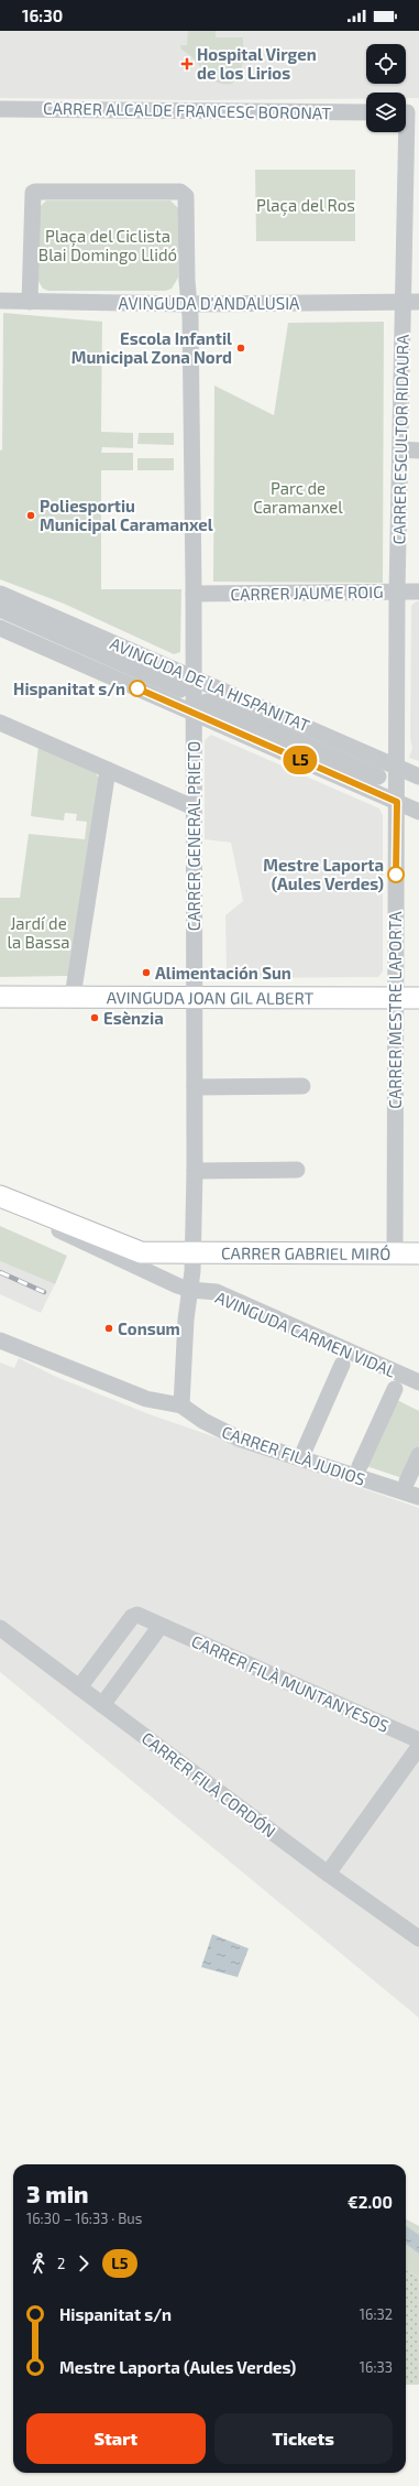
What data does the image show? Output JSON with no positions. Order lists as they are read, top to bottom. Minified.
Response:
{"streets":{"main road":["AVINGUDA JOAN GIL ALBERT","CARRER GABRIEL MIRÓ"],"street":["CARRER ALCALDE FRANCESC BORONAT","AVINGUDA D'ANDALUSIA","CARRER ESCULTOR RIDAURA","CARRER JAUME ROIG","AVINGUDA DE LA HISPANITAT","CARRER GENERAL PRIETO","CARRER MESTRE LAPORTA","AVINGUDA CARMEN VIDAL","CARRER FILÀ JUDIOS","CARRER FILÀ MUNTANYESOS","CARRER FILÀ CORDÓN"]},"crossings":[["AVINGUDA D'ANDALUSIA","CARRER ESCULTOR RIDAURA"],["AVINGUDA D'ANDALUSIA","CARRER GENERAL PRIETO"],["CARRER ESCULTOR RIDAURA","CARRER JAUME ROIG"],["CARRER ESCULTOR RIDAURA","AVINGUDA DE LA HISPANITAT"],["CARRER ESCULTOR RIDAURA","CARRER MESTRE LAPORTA"],["CARRER JAUME ROIG","CARRER GENERAL PRIETO"],["AVINGUDA DE LA HISPANITAT","CARRER GENERAL PRIETO"],["AVINGUDA DE LA HISPANITAT","CARRER MESTRE LAPORTA"],["CARRER GENERAL PRIETO","AVINGUDA JOAN GIL ALBERT"],["CARRER GENERAL PRIETO","CARRER GABRIEL MIRÓ"],["CARRER GENERAL PRIETO","AVINGUDA CARMEN VIDAL"],["CARRER GENERAL PRIETO","CARRER FILÀ JUDIOS"],["AVINGUDA JOAN GIL ALBERT","CARRER MESTRE LAPORTA"],["CARRER MESTRE LAPORTA","CARRER GABRIEL MIRÓ"],["CARRER GABRIEL MIRÓ","AVINGUDA CARMEN VIDAL"],["CARRER FILÀ MUNTANYESOS","CARRER FILÀ CORDÓN"]],"parks":["Plaça del Ros","Plaça del Ciclista Blai Domingo Llidó","Parc de Caramanxel","Jardí de la Bassa"],"places":{"health":["Hospital Virgen de los Lirios"],"other":["Escola Infantil Municipal Zona Nord","Poliesportiu Municipal Caramanxel","Hispanitat s/n","Mestre Laporta (Aules Verdes)","Alimentación Sun","Esènzia","Consum"]},"lines":["bus line L5"],"page":{"status":"16:30","on_map":"L5","heading":["3 min","16:30 – 16:33 · Bus","€2.00"],"legs":["2","L5"],"list":[{"name":"Hispanitat s/n","value":"16:32"},{"name":"Mestre Laporta (Aules Verdes)","value":"16:33"}],"buttons":["Start","Tickets"]}}
